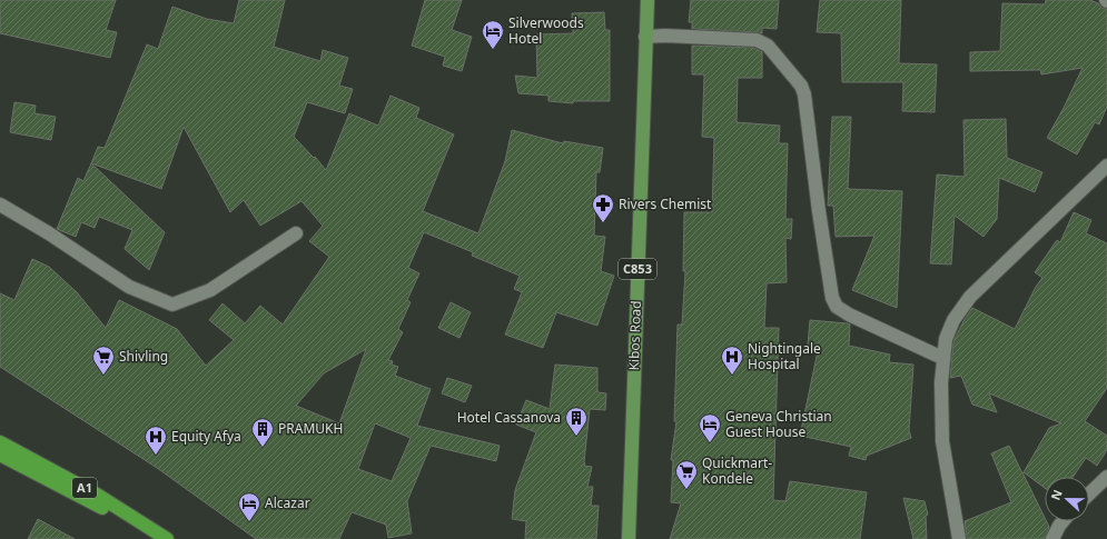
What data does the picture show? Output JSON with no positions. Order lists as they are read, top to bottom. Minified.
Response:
{"streets":{"highway":["A1"],"main road":["C853","Kibos Road"]},"places":{"hotel":["Silverwoods Hotel","Geneva Christian Guest House","Alcazar"],"pharmacy":["Rivers Chemist"],"supermarket":["Shivling","Quickmart- Kondele"],"hospital":["Nightingale Hospital","Equity Afya"],"building":["Hotel Cassanova","PRAMUKH"]},"north":"left"}
